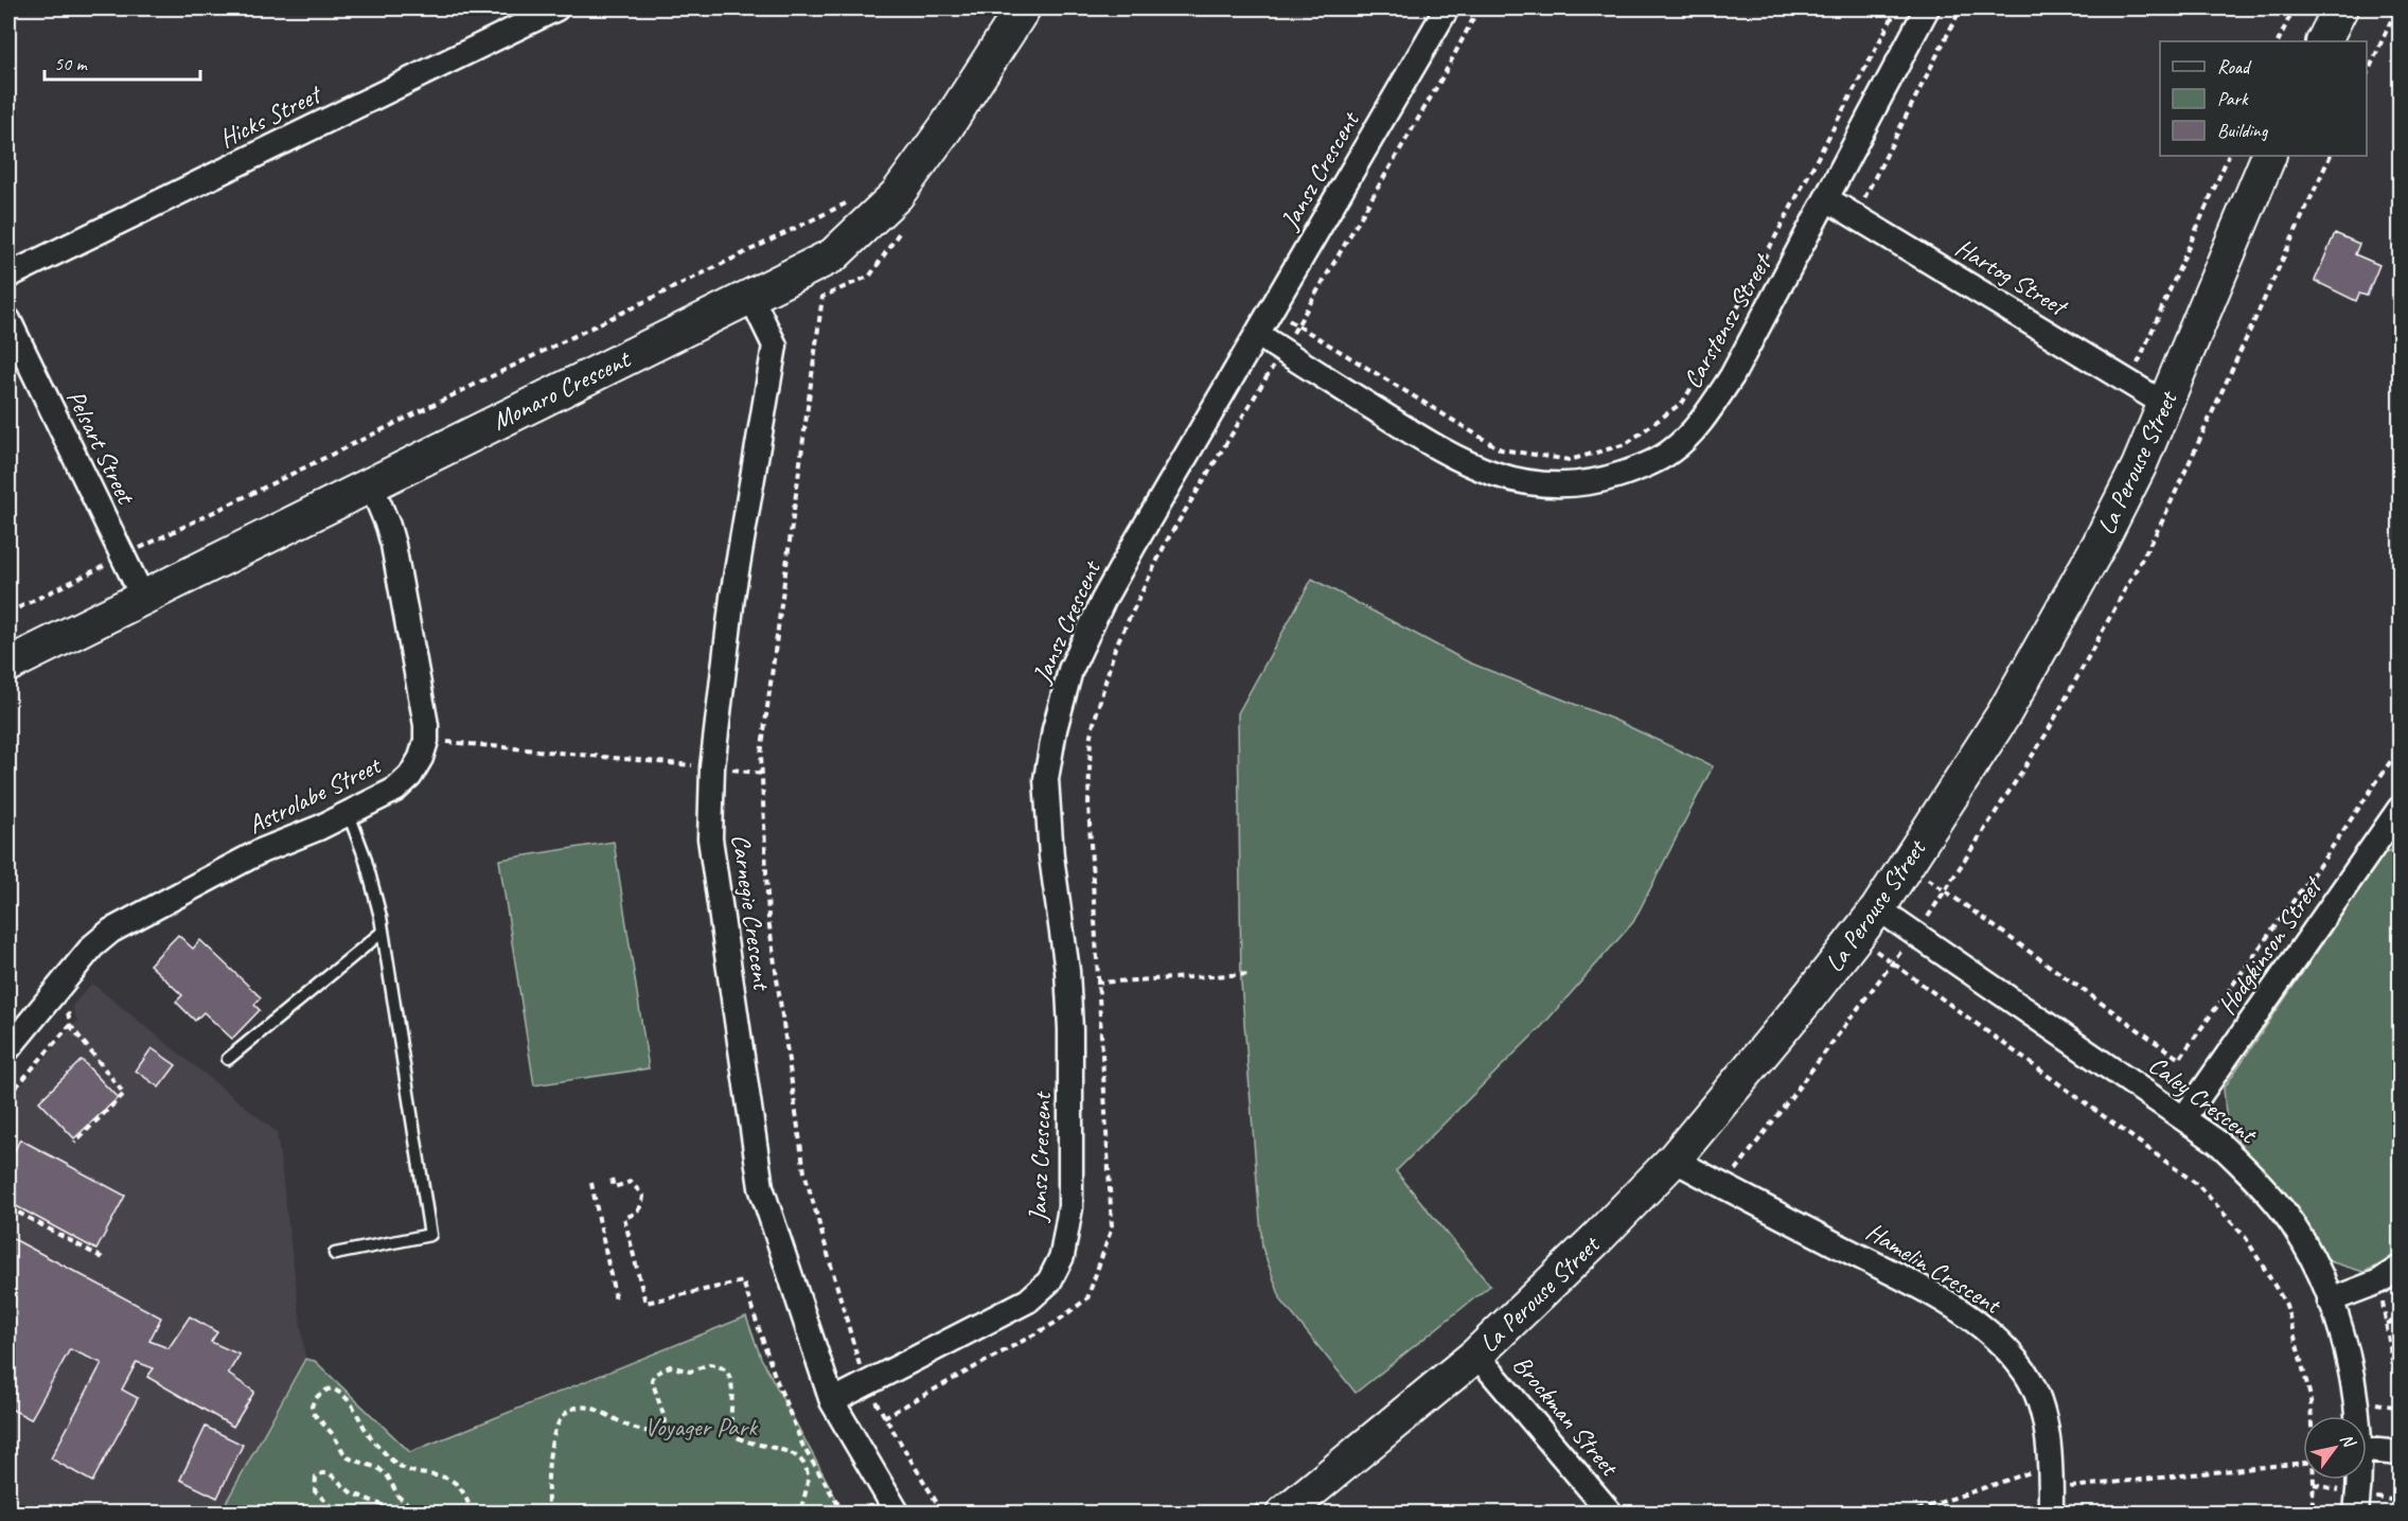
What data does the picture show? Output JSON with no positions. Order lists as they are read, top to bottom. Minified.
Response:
{"streets":{"street":["Hicks Street","Jansz Crescent","Hartog Street","Carstensz Street","Monaro Crescent","Pelsart Street","La Perouse Street","Astrolabe Street","Carnegie Crescent","Hodgkinson Street","Caley Crescent","Hamelin Crescent","Brockman Street"]},"crossings":[["Jansz Crescent","Carstensz Street"],["Jansz Crescent","Carnegie Crescent"],["Hartog Street","Carstensz Street"],["Hartog Street","La Perouse Street"],["Monaro Crescent","Pelsart Street"],["Monaro Crescent","Astrolabe Street"],["Monaro Crescent","Carnegie Crescent"],["La Perouse Street","Caley Crescent"],["La Perouse Street","Hamelin Crescent"],["La Perouse Street","Brockman Street"],["Hodgkinson Street","Caley Crescent"]],"parks":["Voyager Park"],"legend":["Road","Park","Building"],"scale_bar":"50 m","north":"top right"}
